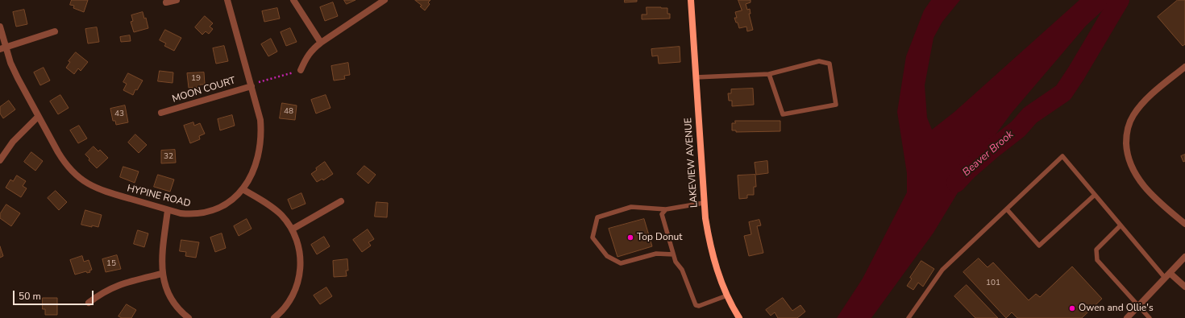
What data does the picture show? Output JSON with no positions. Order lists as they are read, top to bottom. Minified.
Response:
{"streets":{"main road":["LAKEVIEW AVENUE"],"street":["MOON COURT","HYPINE ROAD"]},"crossings":[["MOON COURT","HYPINE ROAD"]],"water":["Beaver Brook"],"places":["Top Donut","Owen and Ollie's"],"house_numbers":["19","48","43","32","15","101"],"scale_bar":"50 m"}
